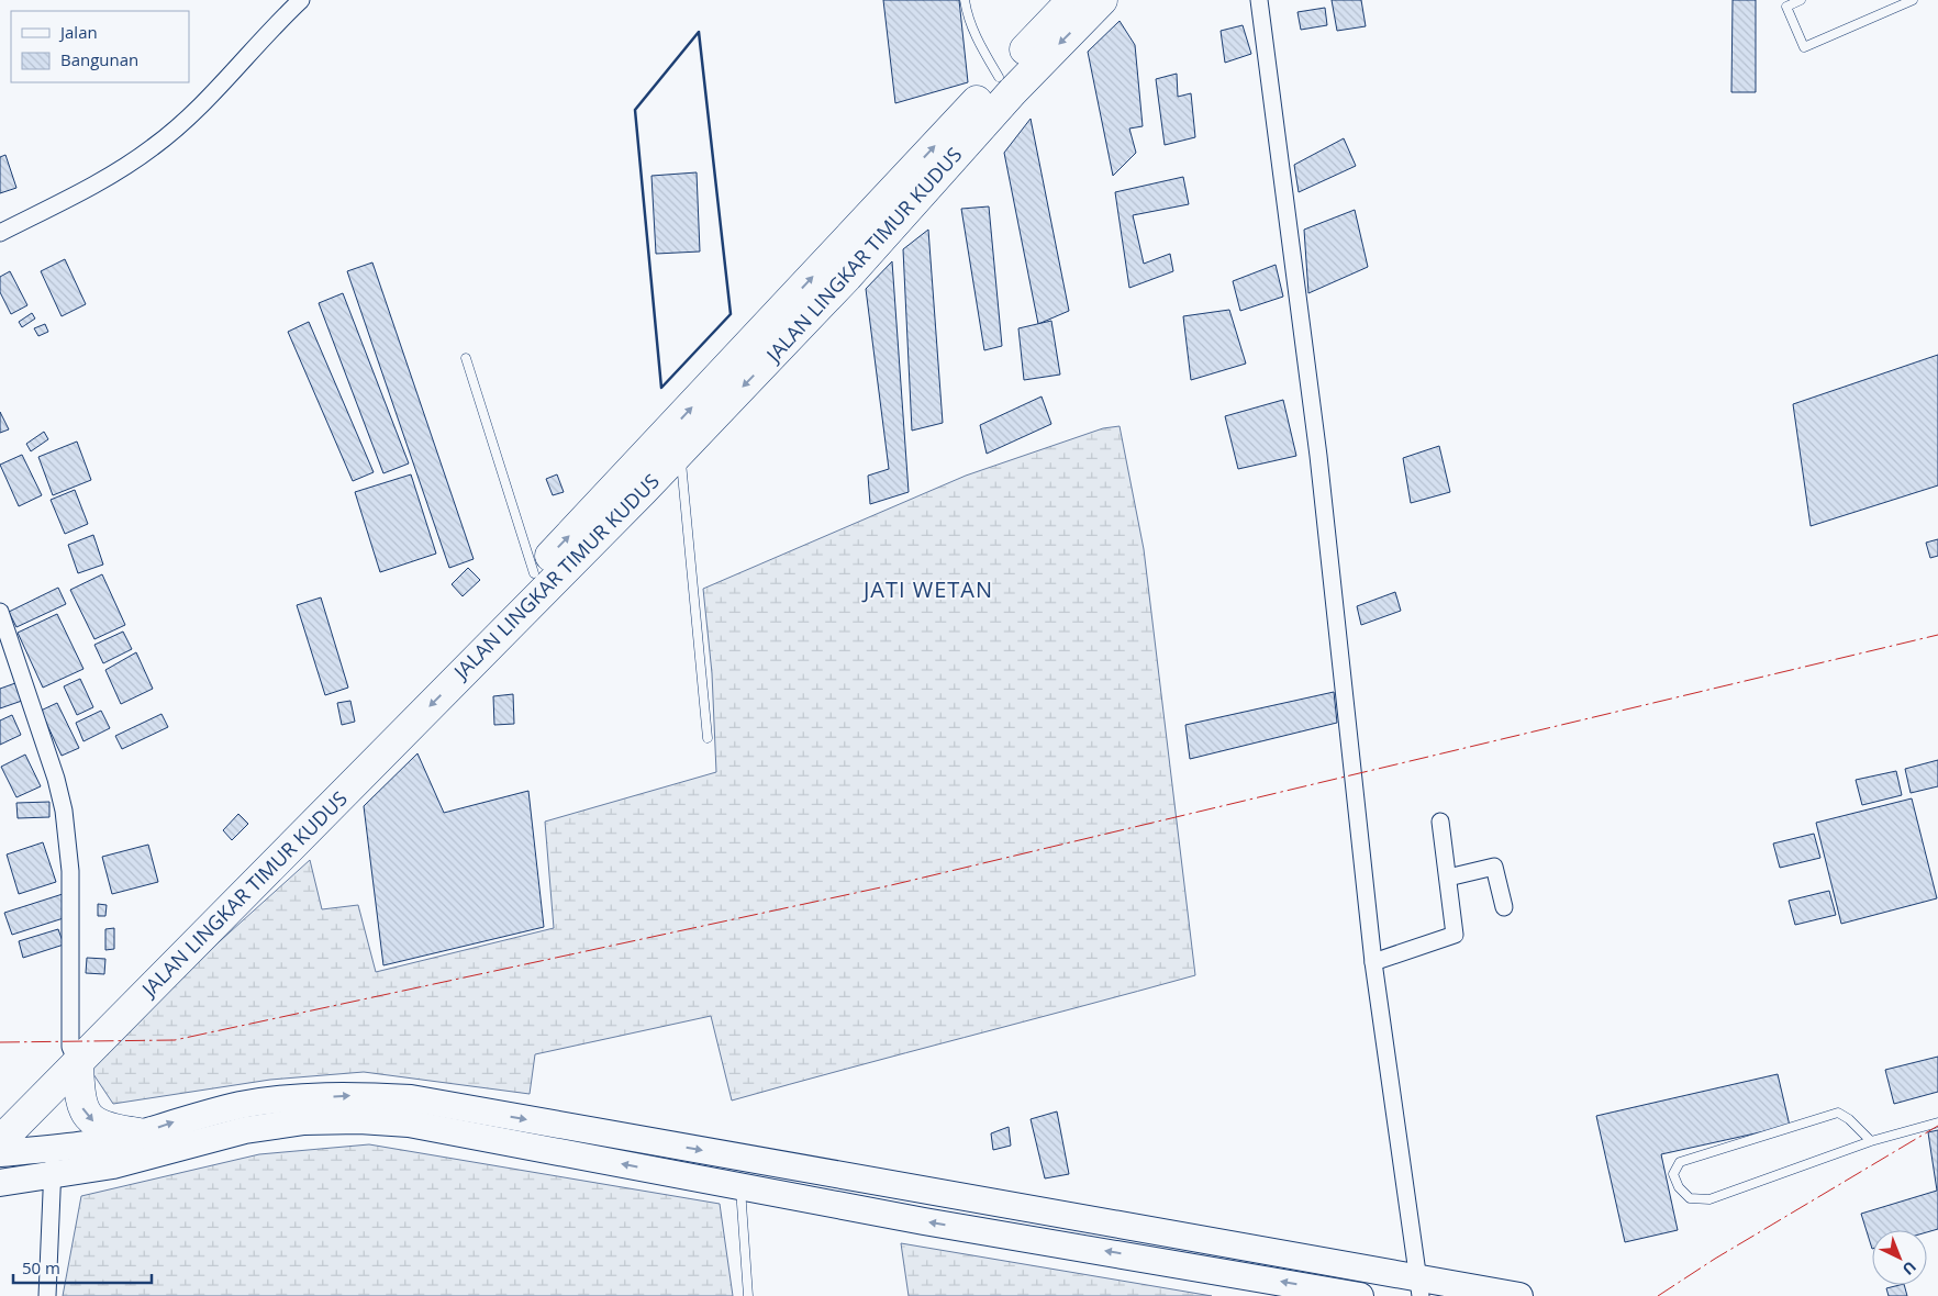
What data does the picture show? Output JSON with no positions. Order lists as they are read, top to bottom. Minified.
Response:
{"streets":{"highway":["JALAN LINGKAR TIMUR KUDUS"]},"districts":["JATI WETAN"],"legend":["Jalan","Bangunan"],"scale_bar":"50 m","north":"bottom right"}
